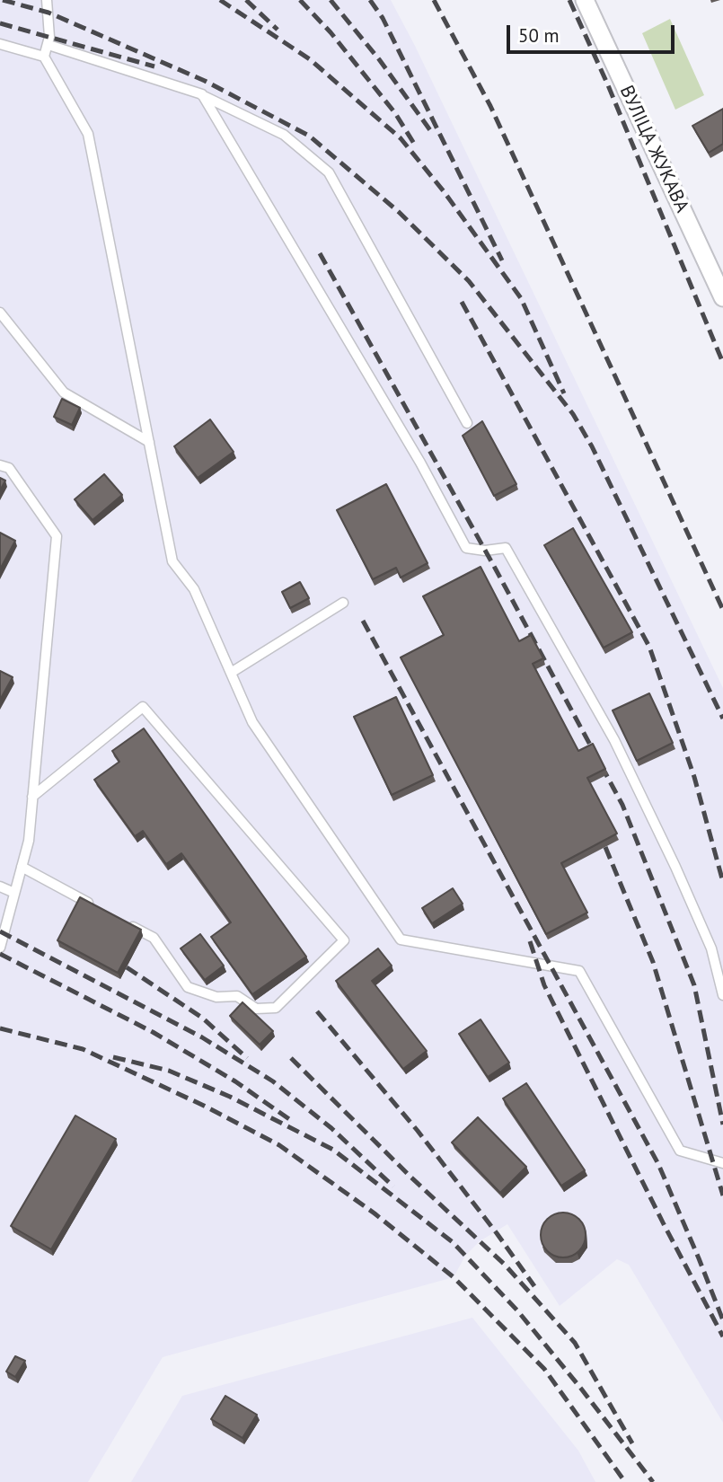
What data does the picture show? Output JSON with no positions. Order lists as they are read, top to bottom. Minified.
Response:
{"streets":{"street":["ВУЛІЦА ЖУКАВА"]},"scale_bar":"50 m"}
